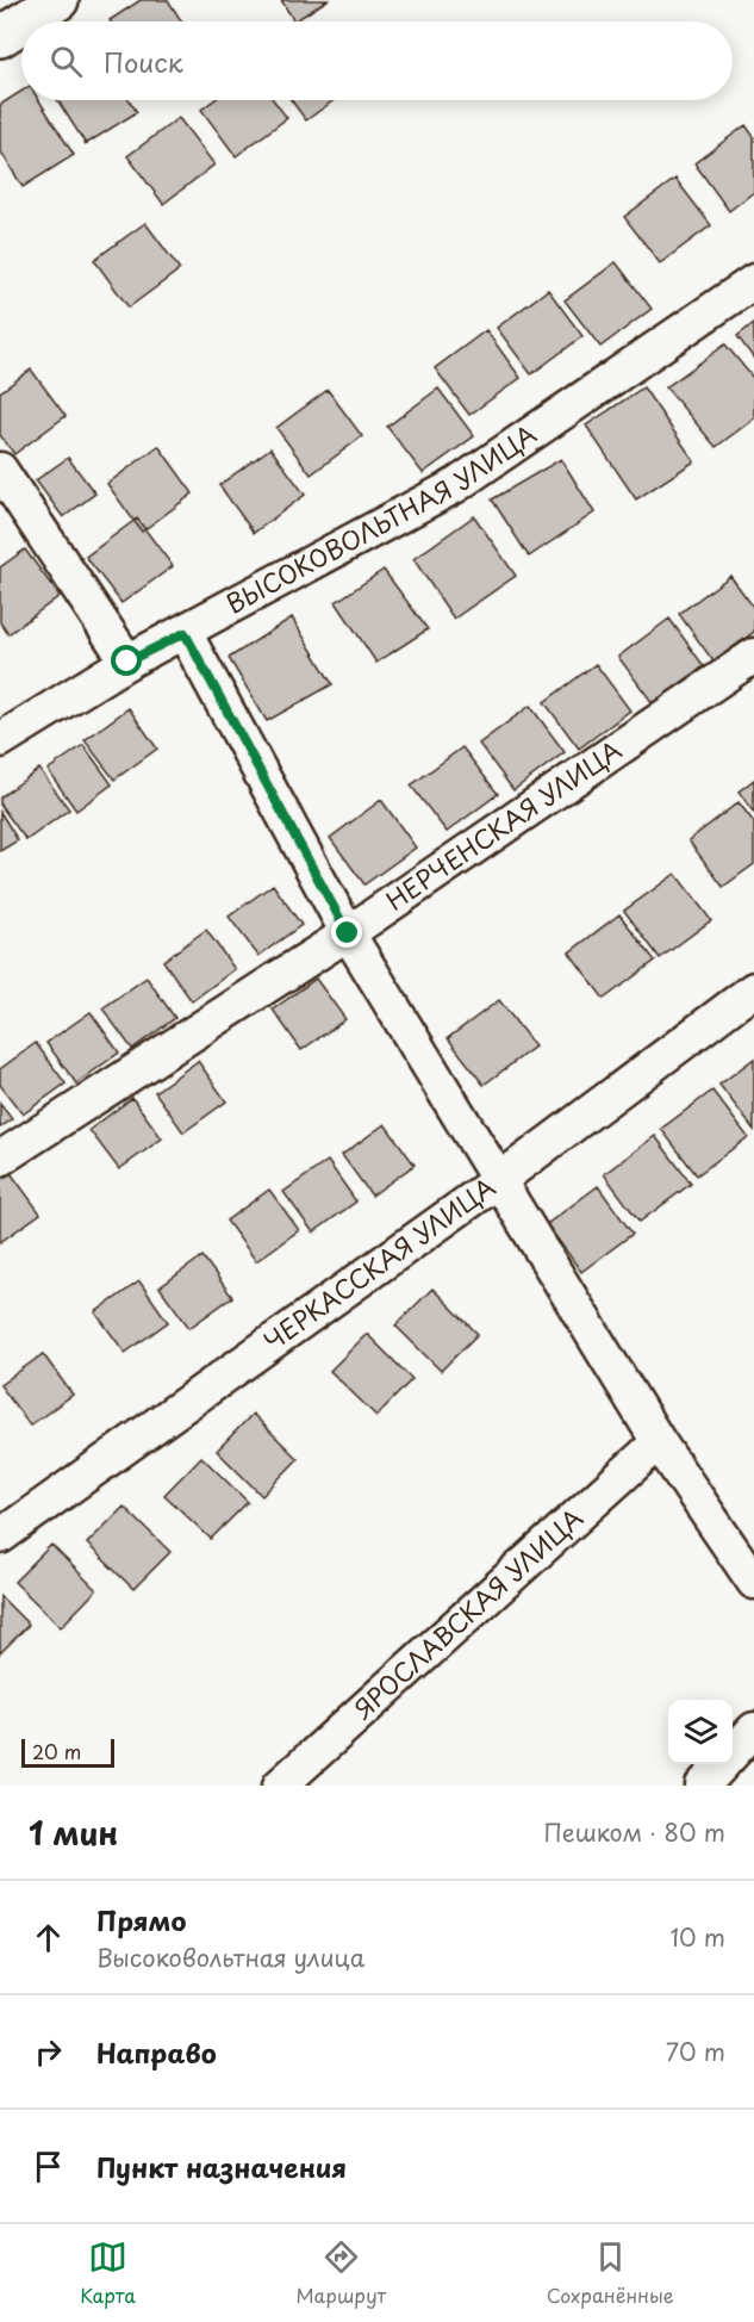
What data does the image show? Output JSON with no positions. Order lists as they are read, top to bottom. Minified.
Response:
{"streets":{"street":["ВЫСОКОВОЛЬТНАЯ УЛИЦА","НЕРЧЕНСКАЯ УЛИЦА","ЧЕРКАССКАЯ УЛИЦА","ЯРОСЛАВСКАЯ УЛИЦА"]},"scale_bar":"20 m","page":{"search":"Поиск","scale":"20 m","heading":["1 мин","Пешком · 80 m"],"list":[["Прямо","Высоковольтная улица","10 m"],["Направо","70 m"],"Пункт назначения"],"nav":["Карта","Маршрут","Сохранённые"]}}
